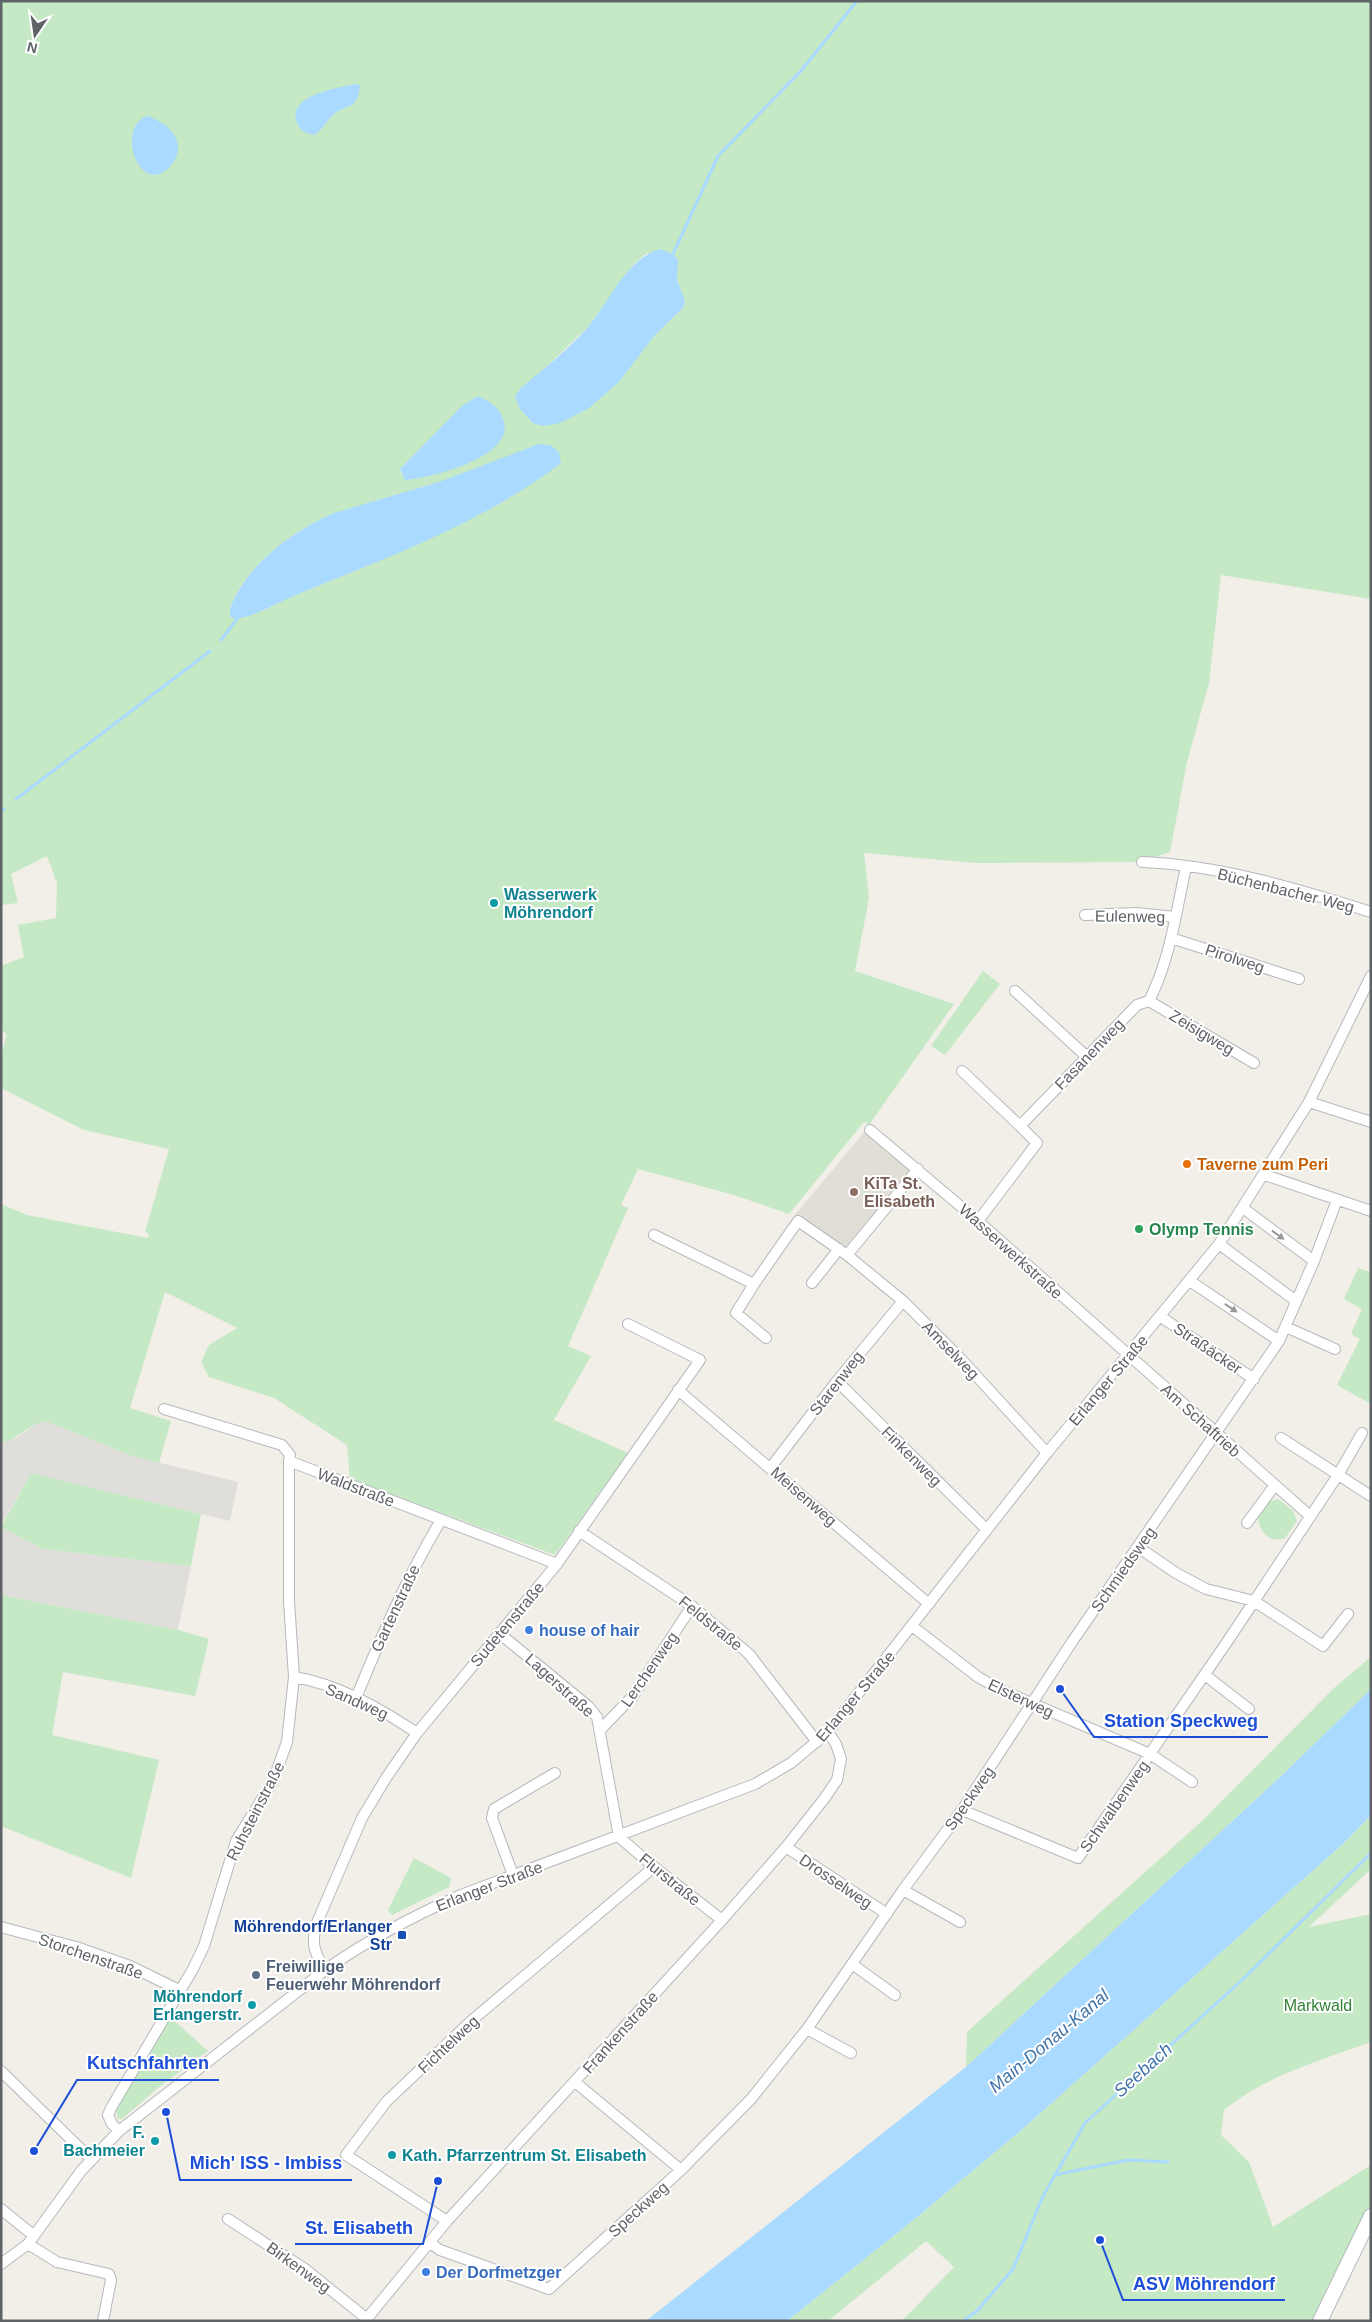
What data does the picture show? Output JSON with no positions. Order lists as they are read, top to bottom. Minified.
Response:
{"streets":{"street":["Büchenbacher Weg","Eulenweg","Pirolweg","Zeisigweg","Fasanenweg","Wasserwerkstraße","Straßäcker","Amselweg","Erlanger Straße","Starenweg","Am Schaftrieb","Finkenweg","Waldstraße","Meisenweg","Schmiedsweg","Gartenstraße","Feldstraße","Sudetenstraße","Lerchenweg","Lagerstraße","Elsterweg","Sandweg","Speckweg","Schwalbenweg","Ruhsteinstraße","Flurstraße","Drosselweg","Storchenstraße","Frankenstraße","Fichtelweg","Birkenweg"]},"crossings":[["Zeisigweg","Fasanenweg"],["Wasserwerkstraße","Erlanger Straße"],["Wasserwerkstraße","Am Schaftrieb"],["Straßäcker","Erlanger Straße"],["Straßäcker","Am Schaftrieb"],["Straßäcker","Schmiedsweg"],["Amselweg","Erlanger Straße"],["Amselweg","Starenweg"],["Erlanger Straße","Am Schaftrieb"],["Erlanger Straße","Finkenweg"],["Erlanger Straße","Meisenweg"],["Erlanger Straße","Feldstraße"],["Erlanger Straße","Sudetenstraße"],["Erlanger Straße","Lagerstraße"],["Erlanger Straße","Elsterweg"],["Erlanger Straße","Ruhsteinstraße"],["Erlanger Straße","Flurstraße"],["Erlanger Straße","Frankenstraße"],["Starenweg","Finkenweg"],["Starenweg","Meisenweg"],["Am Schaftrieb","Schmiedsweg"],["Am Schaftrieb","Schwalbenweg"],["Waldstraße","Gartenstraße"],["Waldstraße","Sudetenstraße"],["Waldstraße","Ruhsteinstraße"],["Meisenweg","Sudetenstraße"],["Schmiedsweg","Elsterweg"],["Schmiedsweg","Speckweg"],["Gartenstraße","Sandweg"],["Feldstraße","Sudetenstraße"],["Feldstraße","Lerchenweg"],["Sudetenstraße","Lagerstraße"],["Sudetenstraße","Sandweg"],["Lerchenweg","Lagerstraße"],["Lagerstraße","Flurstraße"],["Elsterweg","Speckweg"],["Elsterweg","Schwalbenweg"],["Sandweg","Ruhsteinstraße"],["Speckweg","Schwalbenweg"],["Speckweg","Drosselweg"],["Speckweg","Frankenstraße"],["Ruhsteinstraße","Storchenstraße"],["Flurstraße","Frankenstraße"],["Flurstraße","Fichtelweg"],["Drosselweg","Frankenstraße"],["Frankenstraße","Fichtelweg"],["Frankenstraße","Birkenweg"]],"water":["Main-Donau-Kanal","Seebach"],"parks":["Markwald"],"places":{"other":["Wasserwerk Möhrendorf","Taverne zum Peri","KiTa St. Elisabeth","Olymp Tennis","house of hair","Station Speckweg","Freiwillige Feuerwehr Möhrendorf","Möhrendorf Erlangerstr.","Mich' ISS - Imbiss","F. Bachmeier","Kutschfahrten","Kath. Pfarrzentrum St. Elisabeth","St. Elisabeth","ASV Möhrendorf","Der Dorfmetzger"],"transit":["Möhrendorf/Erlanger Str"]},"north":"bottom"}
